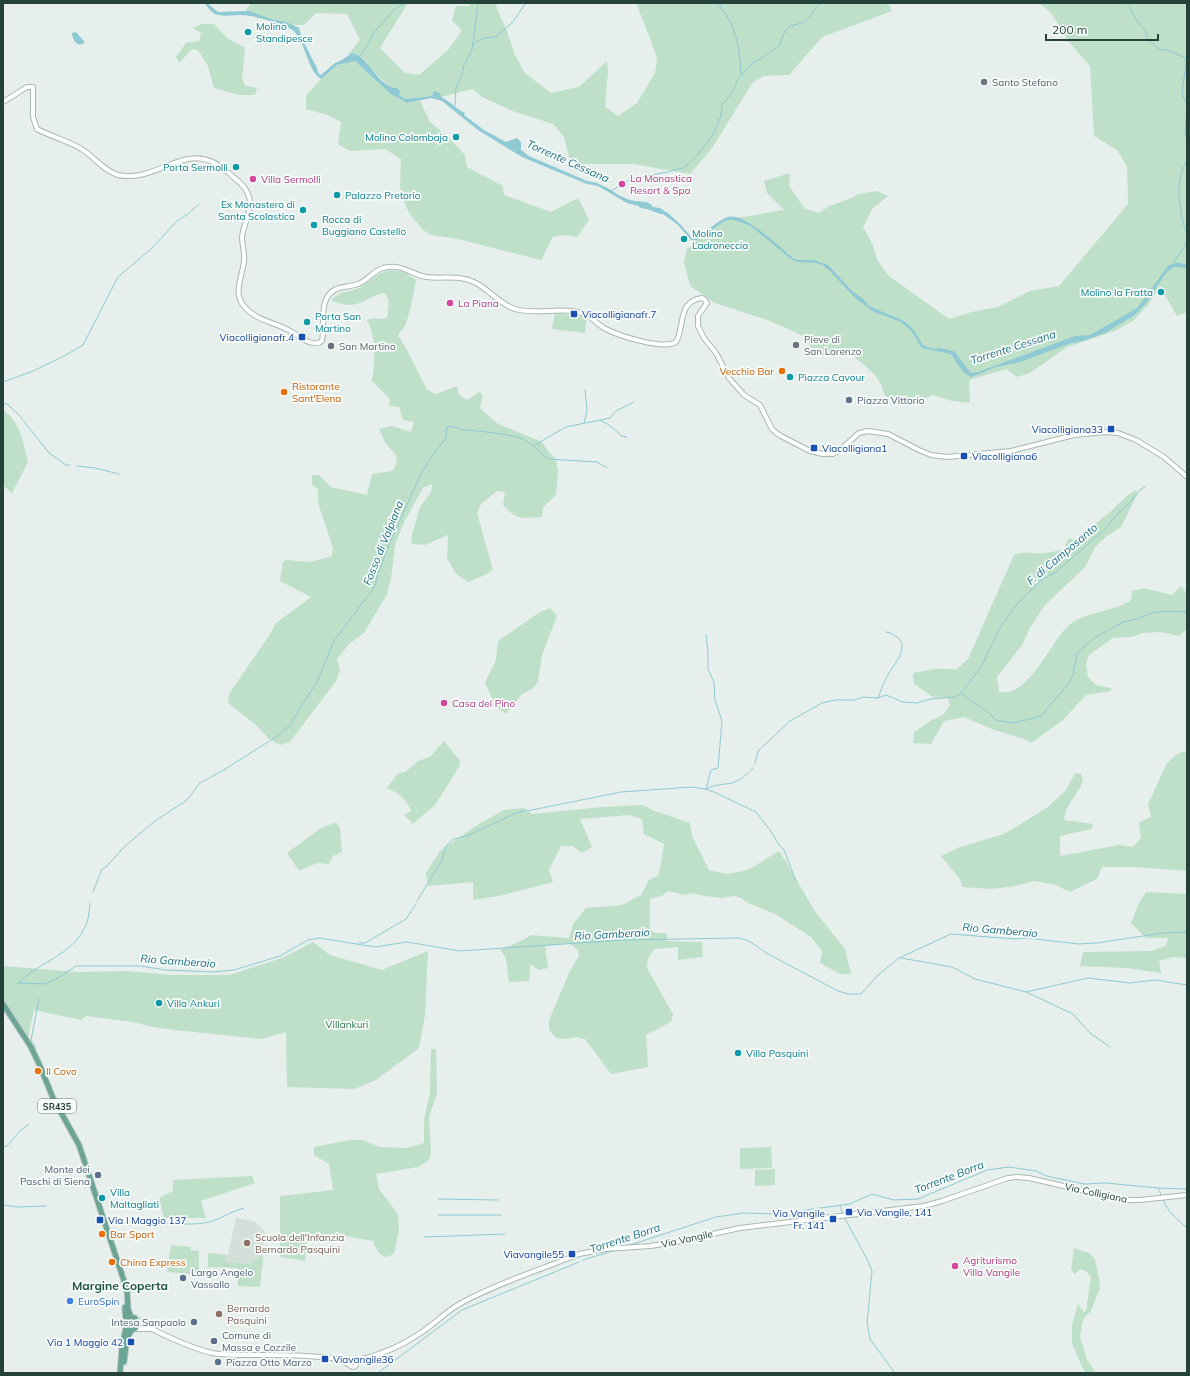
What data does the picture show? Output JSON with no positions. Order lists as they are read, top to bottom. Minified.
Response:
{"streets":{"main road":["SR435"],"street":["Via Colligiana","Via Vangile"]},"crossings":[["SR435","Via Vangile"],["Via Colligiana","Via Vangile"]],"districts":["Margine Coperta"],"water":["Torrente Cessana","Fosso di Valpiana","F. di Camposanto","Rio Gamberaio","Torrente Borra"],"parks":["Villankuri"],"places":{"other":["Molino Standipesce","Santo Stefano","Molino Colombaja","Porta Sermolli","Villa Sermolli","La Monastica Resort & Spa","Palazzo Pretorio","Ex Monastero di Santa Scolastica","Rocca di Buggiano Castello","Molino Ladroneccia","Molino la Fratta","La Piana","Porta San Martino","Pieve di San Lorenzo","San Martino","Vecchio Bar","Piazza Cavour","Ristorante Sant'Elena","Piazza Vittorio","Casa del Pino","Villa Ankuri","Villa Pasquini","Il Covo","Monte dei Paschi di Siena","Villa Maltagliati","Bar Sport","Scuola dell'Infanzia Bernardo Pasquini","China Express","Agriturismo Villa Vangile","Largo Angelo Vassallo","EuroSpin","Bernardo Pasquini","Intesa Sanpaolo","Comune di Massa e Cozzile","Piazza Otto Marzo"],"transit":["Viacolligianafr.7","Viacolligianafr.4","Viacolligiana33","Viacolligiana1","Viacolligiana6","Via Vangile, 141","Via Vangile Fr. 141","Via I Maggio 137","Viavangile55","Via 1 Maggio 42","Viavangile36"]},"scale_bar":"200 m"}
